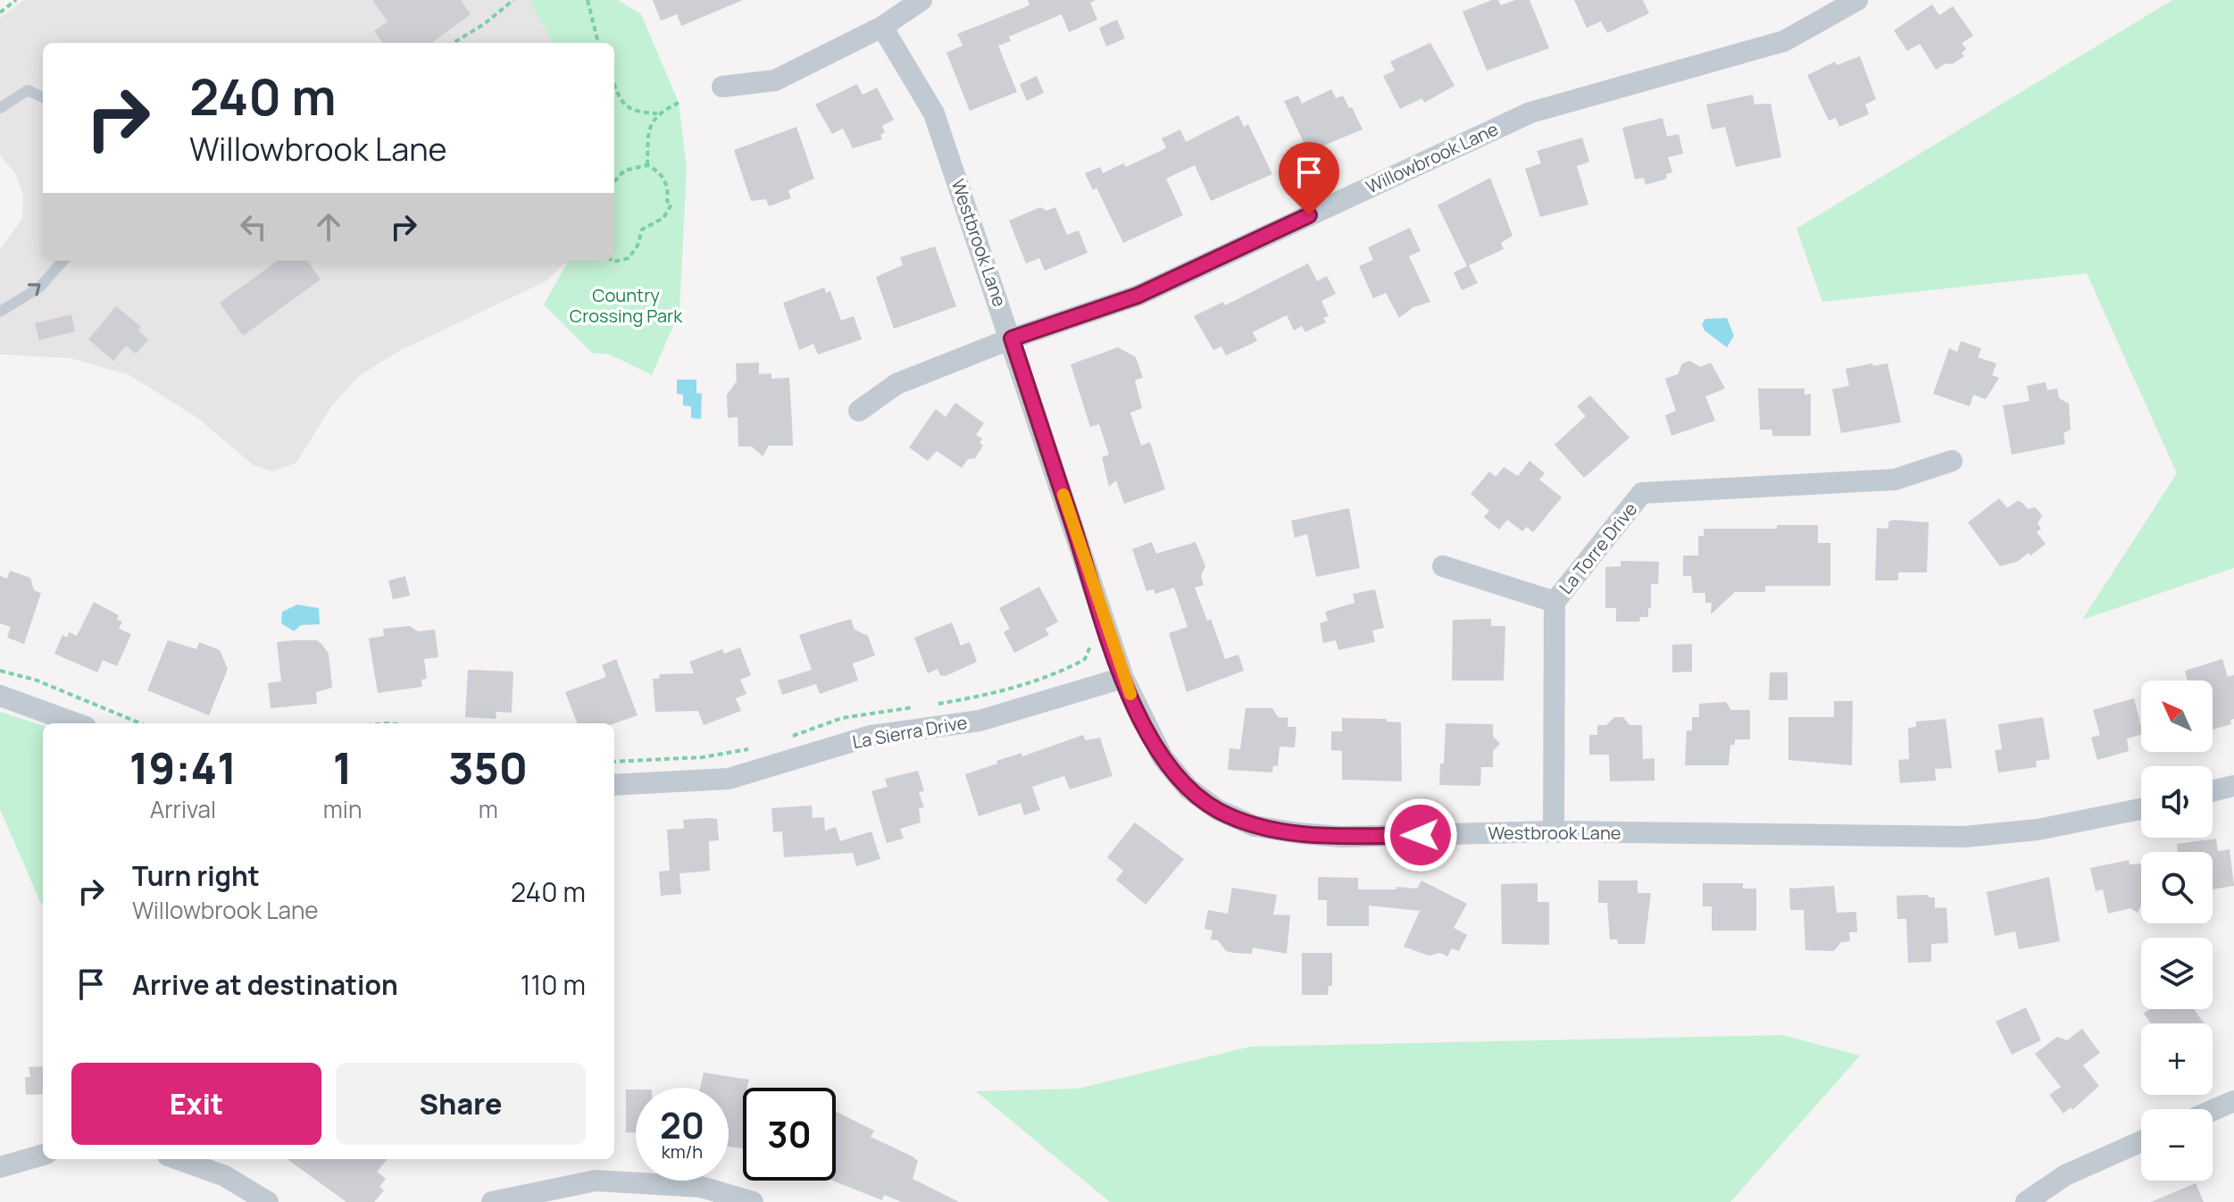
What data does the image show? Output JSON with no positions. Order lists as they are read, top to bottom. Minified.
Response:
{"streets":{"street":["Willowbrook Lane","Westbrook Lane","La Torre Drive","La Sierra Drive"]},"crossings":[["Willowbrook Lane","Westbrook Lane"],["Westbrook Lane","La Torre Drive"],["Westbrook Lane","La Sierra Drive"]],"parks":["Country Crossing Park"],"north":"top left","page":{"turn":["240 m","Willowbrook Lane"],"map_buttons":["+","−"],"eta":["19:41","Arrival","1","min","350","m"],"list":[{"name":"Turn right","note":"Willowbrook Lane","value":"240 m"},{"name":"Arrive at destination","value":"110 m"}],"buttons":["Exit","Share"],"speed":"20 km/h","limit":"30"}}
